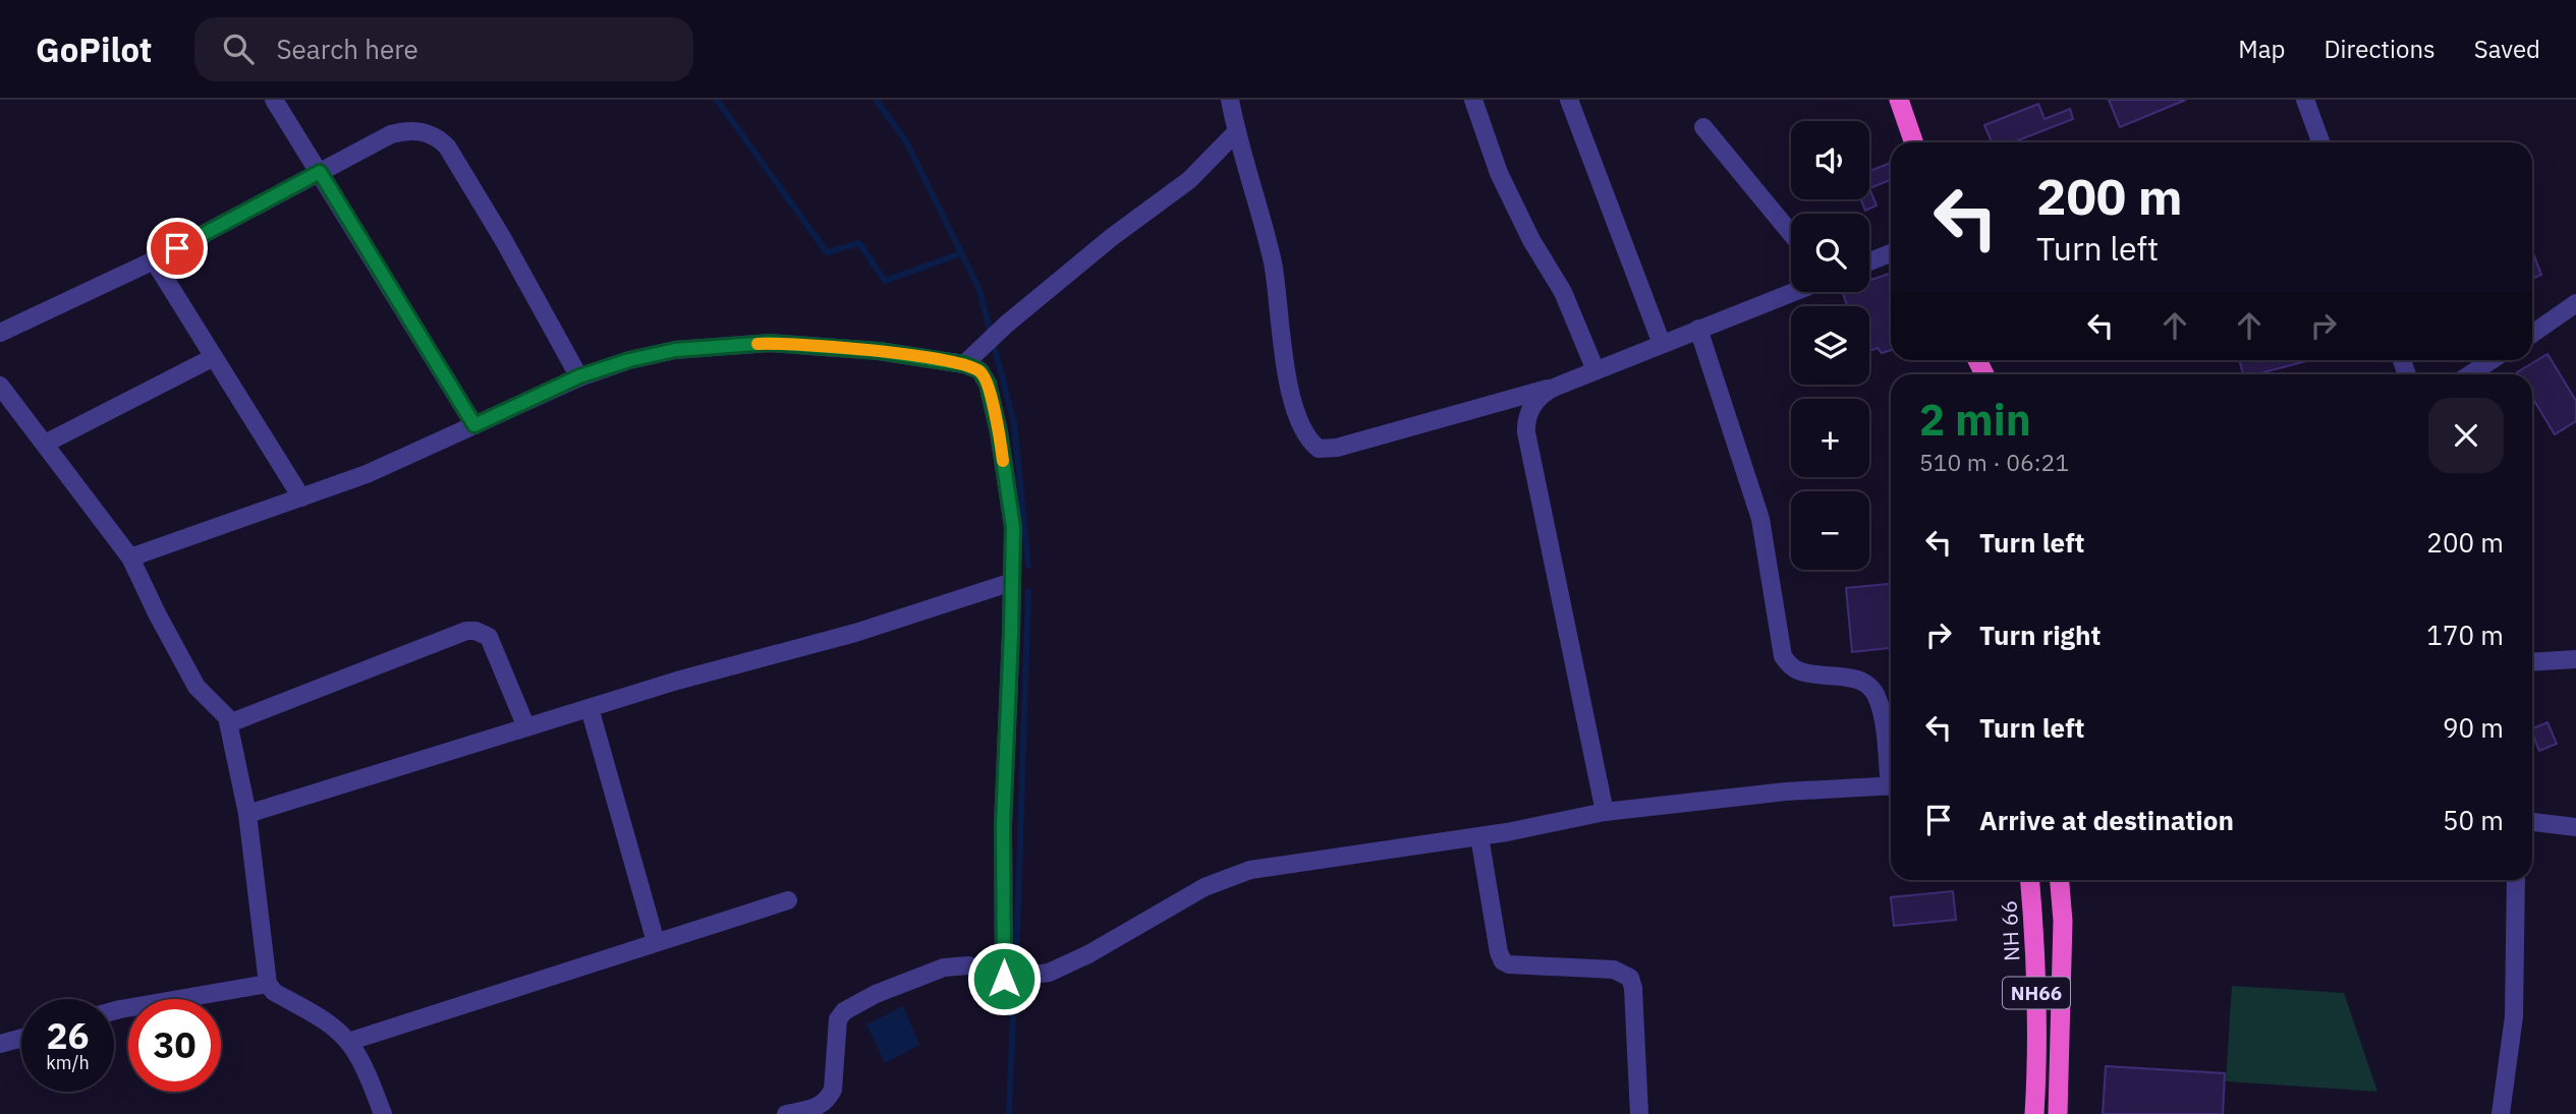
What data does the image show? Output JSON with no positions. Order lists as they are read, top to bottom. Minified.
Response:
{"streets":{"highway":["NH 66","NH66"]},"page":{"header":"GoPilot","search":"Search here","nav":["Map","Directions","Saved"],"map_buttons":["+","−"],"turn":["200 m","Turn left"],"heading":["2 min","510 m · 06:21"],"list":[{"name":"Turn left","value":"200 m"},{"name":"Turn right","value":"170 m"},{"name":"Turn left","value":"90 m"},{"name":"Arrive at destination","value":"50 m"}],"speed":"26 km/h","limit":"30"}}
